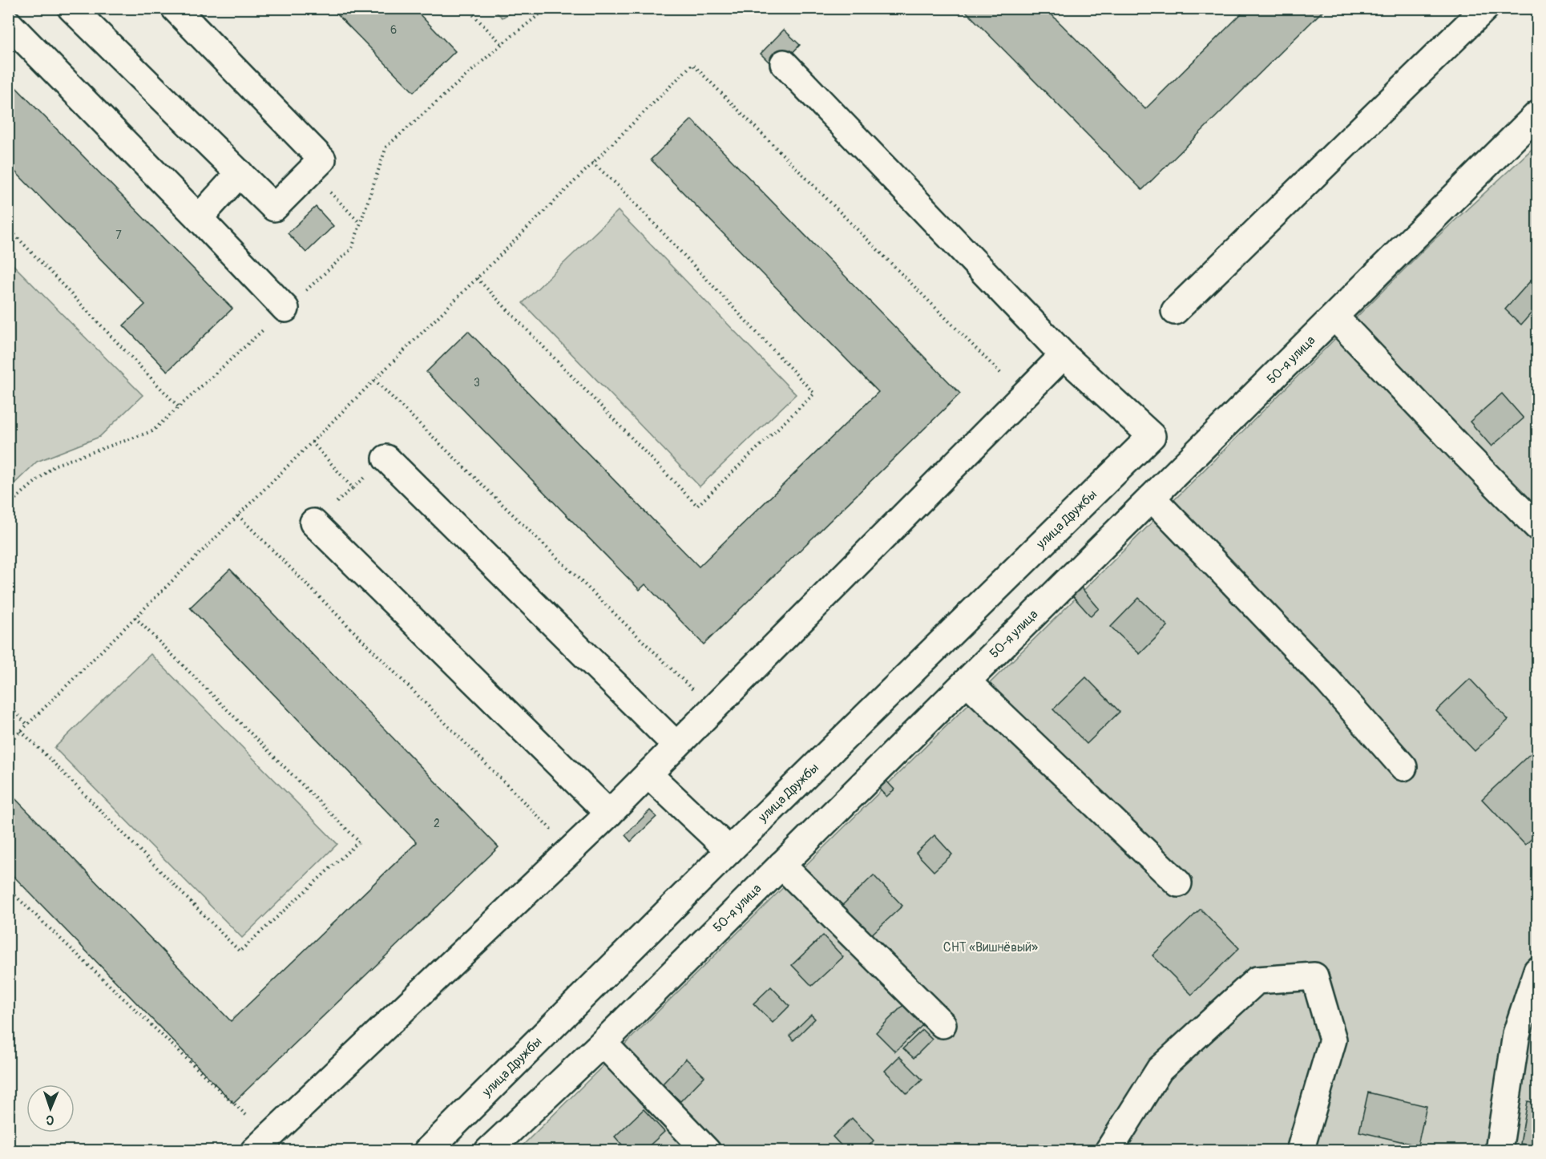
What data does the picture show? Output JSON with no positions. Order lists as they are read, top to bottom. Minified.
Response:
{"streets":{"street":["50-я улица","улица Дружбы"]},"parks":["СНТ «Вишнёвый»"],"house_numbers":["6","7","3","2"],"north":"bottom"}
